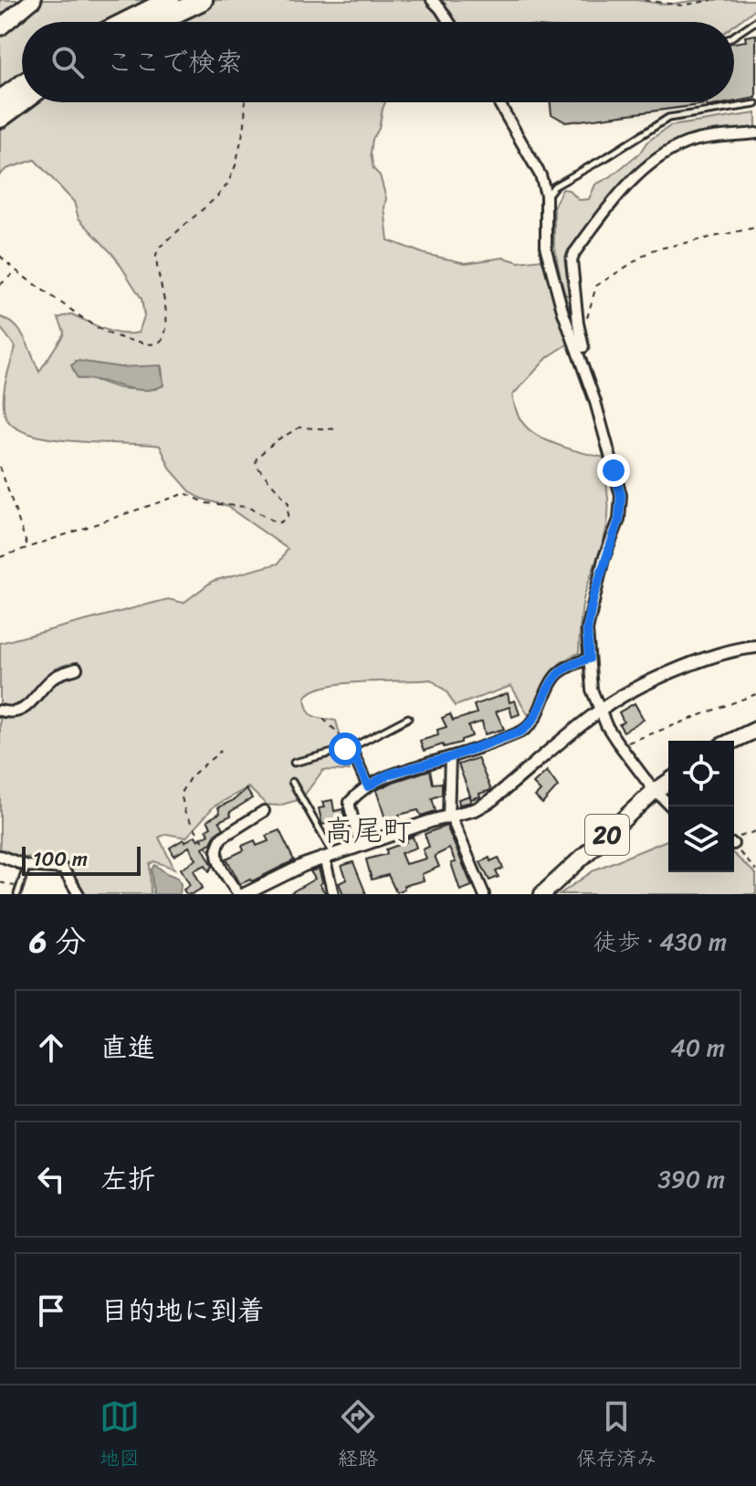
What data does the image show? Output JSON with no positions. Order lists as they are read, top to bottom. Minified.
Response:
{"streets":{"main road":["20"]},"districts":["高尾町"],"scale_bar":"100 m","page":{"search":"ここで検索","scale":"100 m","heading":["6 分","徒歩 · 430 m"],"list":[["直進","40 m"],["左折","390 m"],"目的地に到着"],"nav":["地図","経路","保存済み"]}}
